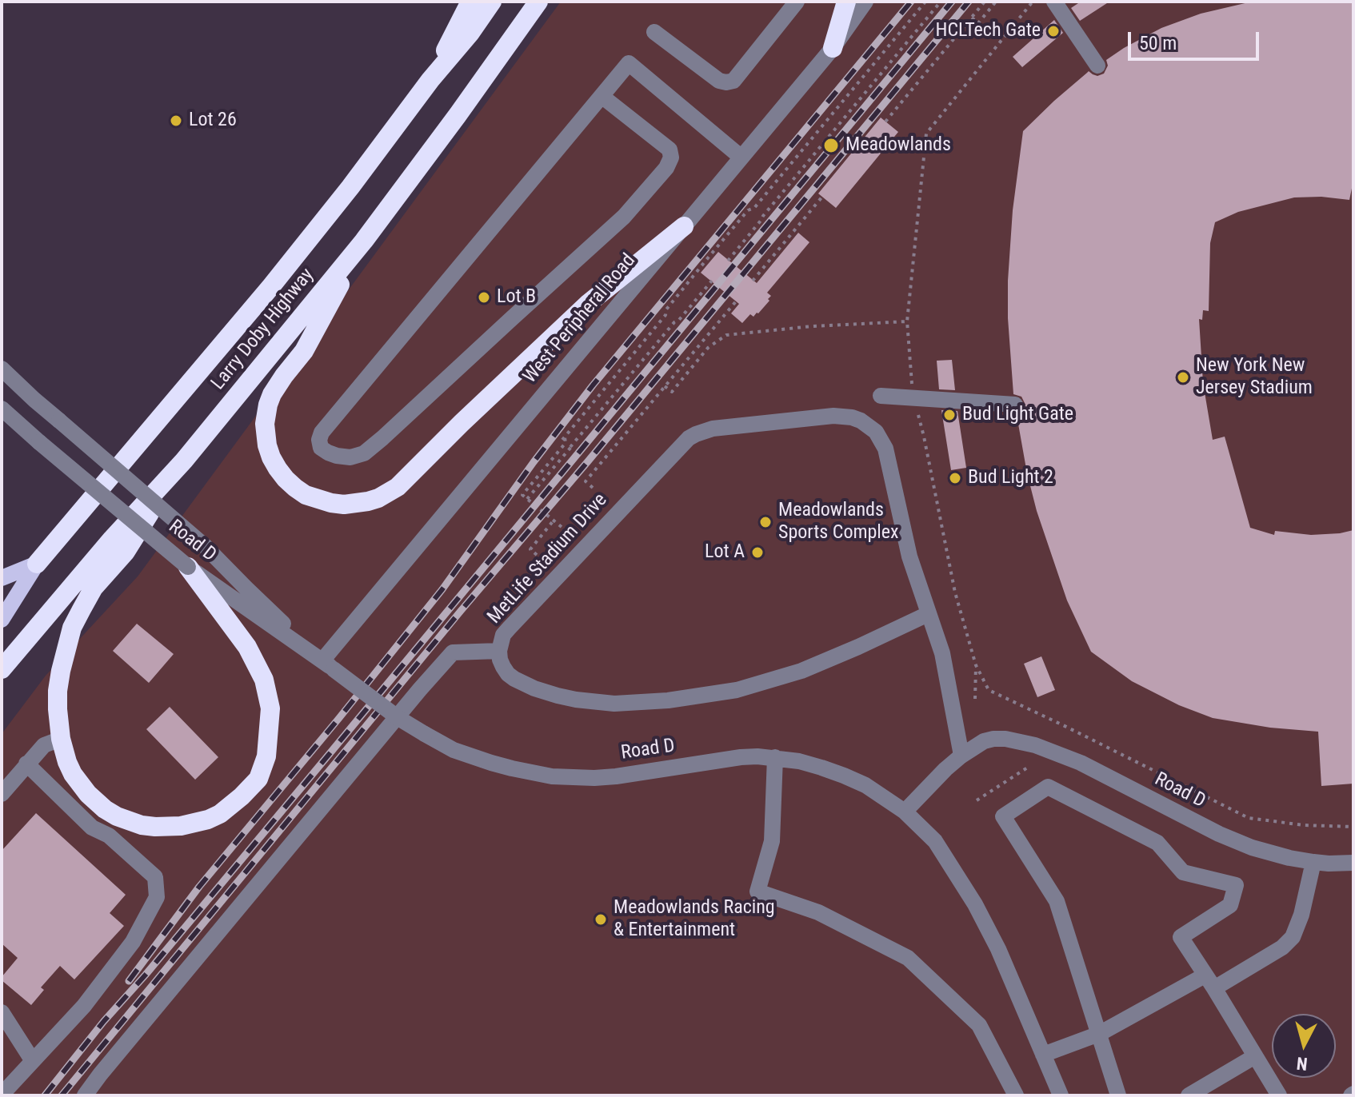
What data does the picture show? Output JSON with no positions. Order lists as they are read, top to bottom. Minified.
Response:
{"streets":{"highway":["Larry Doby Highway"],"street":["West Peripheral Road","Road D","MetLife Stadium Drive"]},"crossings":[["West Peripheral Road","Road D"],["Road D","MetLife Stadium Drive"]],"places":["HCLTech Gate","Lot 26","Meadowlands","Lot B","New York New Jersey Stadium","Bud Light Gate","Bud Light 2","Meadowlands Sports Complex","Lot A","Meadowlands Racing & Entertainment"],"scale_bar":"50 m","north":"bottom"}
